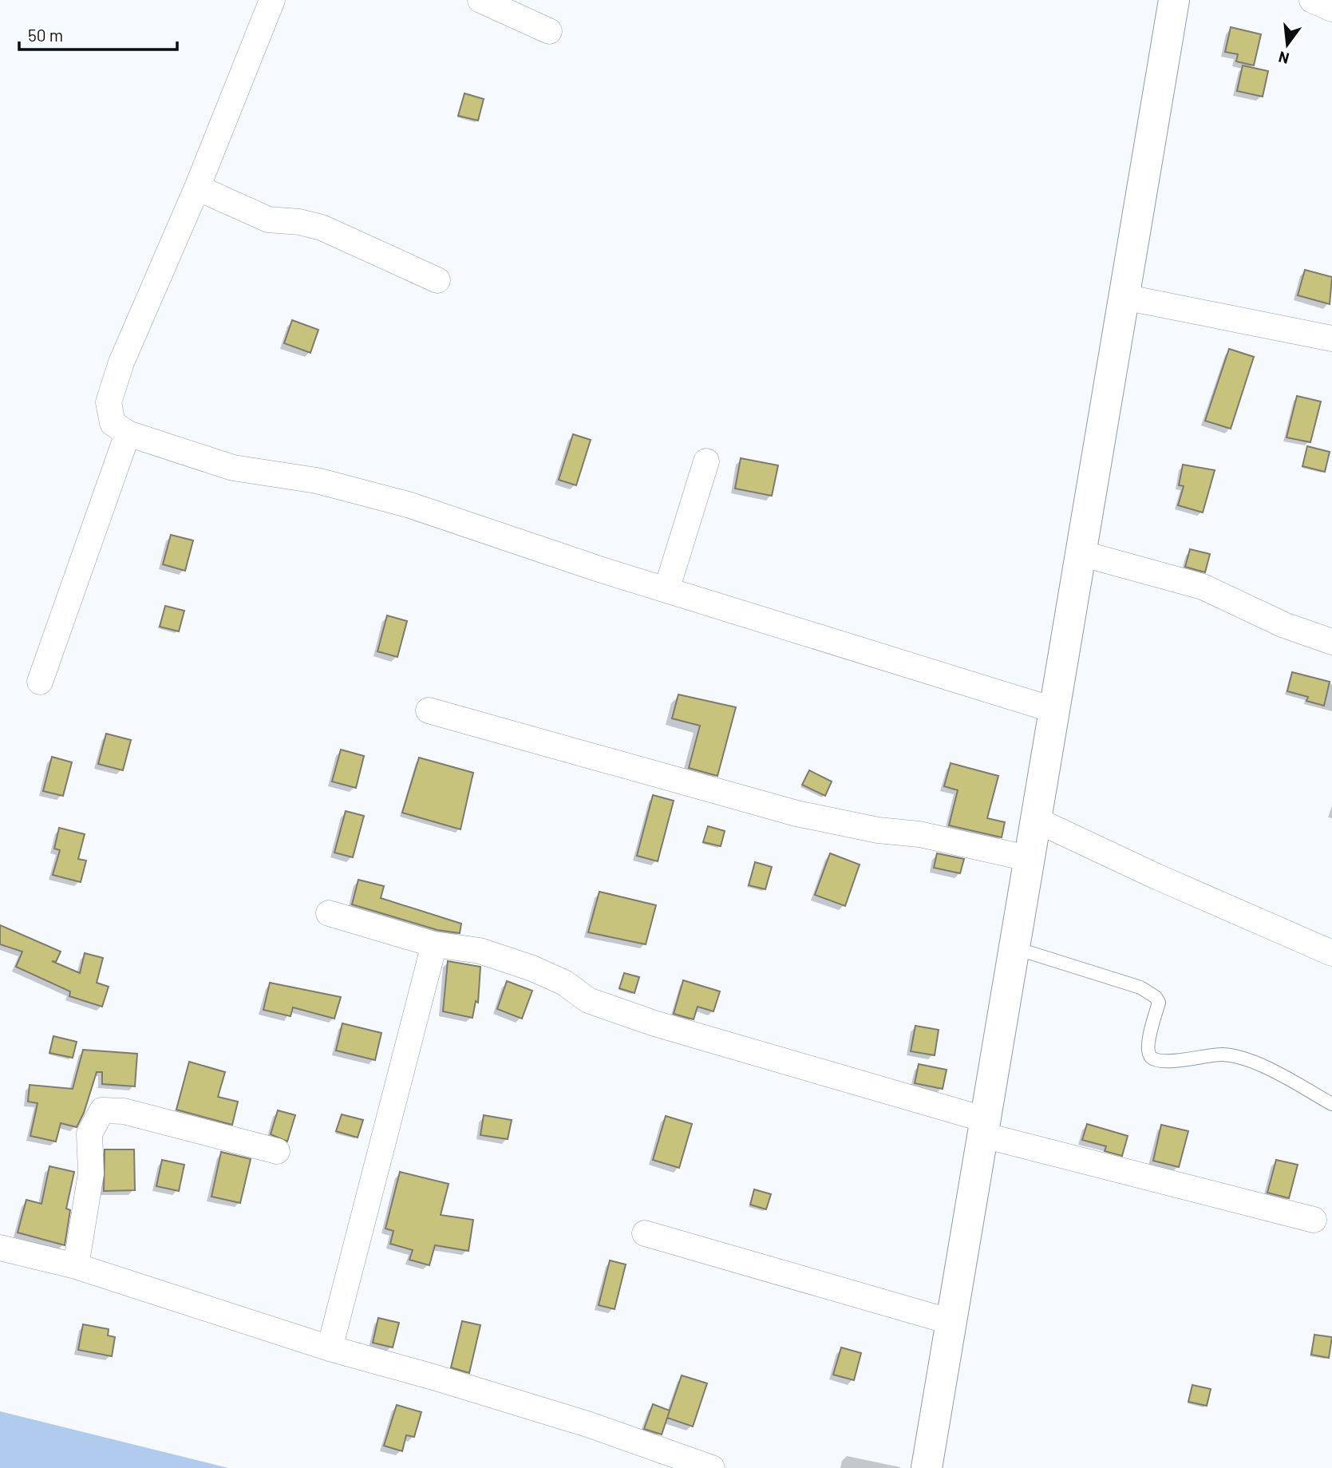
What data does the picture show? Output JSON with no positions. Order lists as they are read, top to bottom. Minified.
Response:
{"scale_bar":"50 m","north":"bottom"}
